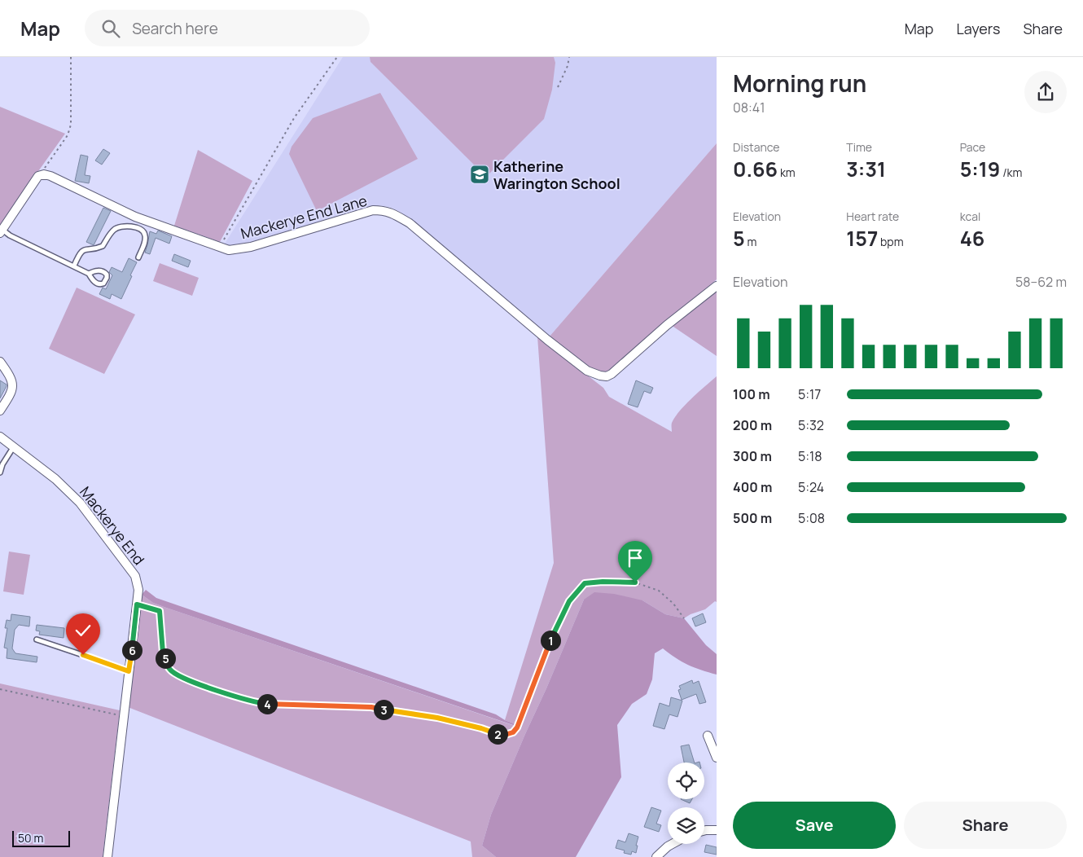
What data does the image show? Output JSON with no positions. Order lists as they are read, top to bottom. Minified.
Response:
{"streets":{"street":["Mackerye End Lane","Mackerye End"]},"places":{"school or university":["Katherine Warington School"]},"scale_bar":"50 m","page":{"header":"Map","search":"Search here","nav":["Map","Layers","Share"],"heading":["Morning run","08:41"],"stats":[["Distance","0.66 km"],["Time","3:31"],["Pace","5:19 /km"],["Elevation","5 m"],["Heart rate","157 bpm"],["kcal","46"]],"chart":["Elevation","58–62 m"],"list":[{"name":"100 m","note":"5:17"},{"name":"200 m","note":"5:32"},{"name":"300 m","note":"5:18"},{"name":"400 m","note":"5:24"},{"name":"500 m","note":"5:08"}],"pins":["1","6","5","4","3","2"],"buttons":["Save","Share"],"scale":"50 m"}}
